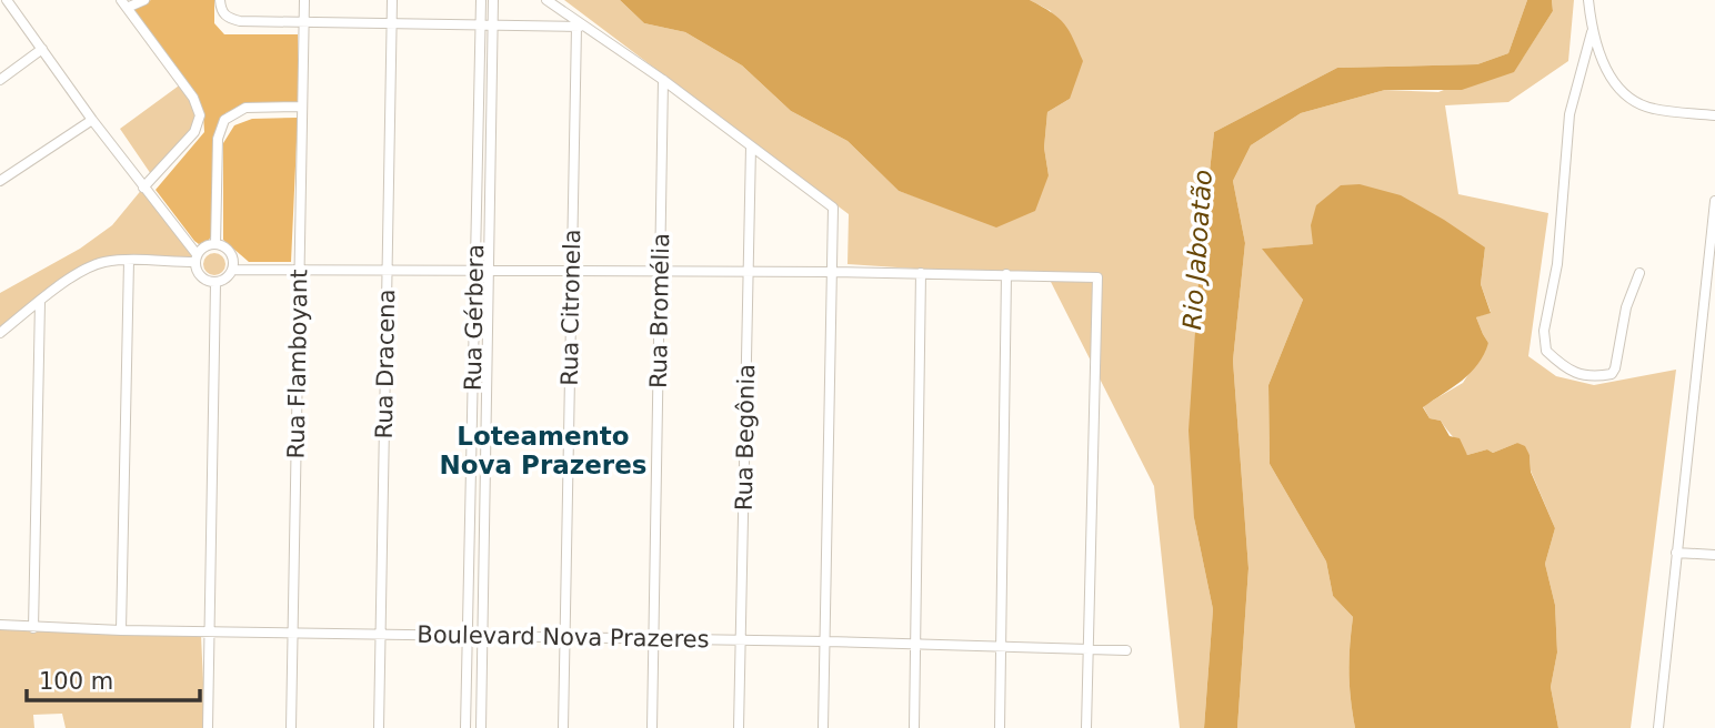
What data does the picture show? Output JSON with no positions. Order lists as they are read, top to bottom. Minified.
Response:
{"streets":{"street":["Rua Citronela","Rua Bromélia","Rua Gérbera","Rua Flamboyant","Rua Dracena","Rua Begônia","Boulevard Nova Prazeres"]},"crossings":[["Rua Citronela","Boulevard Nova Prazeres"],["Rua Bromélia","Boulevard Nova Prazeres"],["Rua Gérbera","Boulevard Nova Prazeres"],["Rua Flamboyant","Boulevard Nova Prazeres"],["Rua Dracena","Boulevard Nova Prazeres"],["Rua Begônia","Boulevard Nova Prazeres"]],"districts":["Loteamento Nova Prazeres"],"water":["Rio Jaboatão"],"scale_bar":"100 m"}
